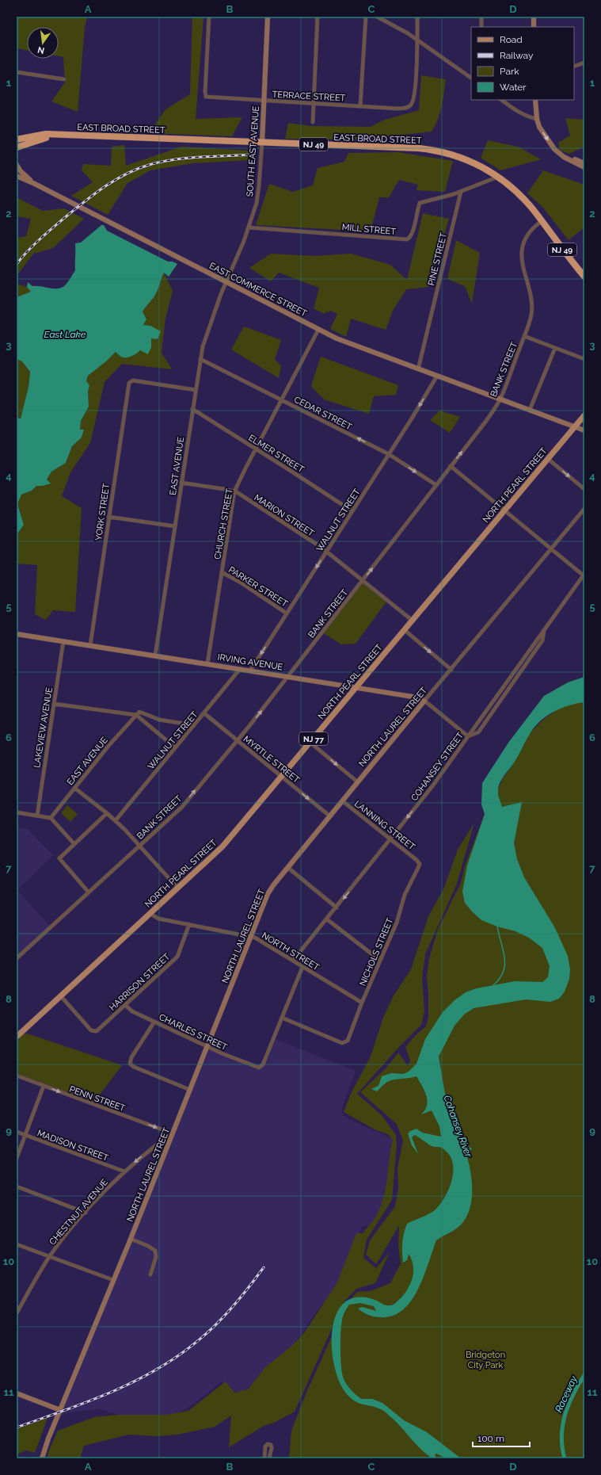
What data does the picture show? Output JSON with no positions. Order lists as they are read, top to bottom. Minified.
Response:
{"streets":{"highway":["EAST BROAD STREET","NJ 49"],"main road":["NORTH PEARL STREET","NJ 77"],"street":["TERRACE STREET","SOUTH EAST AVENUE","MILL STREET","PINE STREET","EAST COMMERCE STREET","BANK STREET","CEDAR STREET","ELMER STREET","EAST AVENUE","YORK STREET","MARION STREET","WALNUT STREET","CHURCH STREET","PARKER STREET","IRVING AVENUE","NORTH LAUREL STREET","LAKEVIEW AVENUE","MYRTLE STREET","COHANSEY STREET","LANNING STREET","NORTH STREET","NICHOLS STREET","HARRISON STREET","CHARLES STREET","PENN STREET","MADISON STREET","CHESTNUT AVENUE"]},"crossings":[["TERRACE STREET","SOUTH EAST AVENUE"],["EAST BROAD STREET","SOUTH EAST AVENUE"],["EAST BROAD STREET","BANK STREET"],["SOUTH EAST AVENUE","MILL STREET"],["SOUTH EAST AVENUE","EAST COMMERCE STREET"],["SOUTH EAST AVENUE","EAST AVENUE"],["MILL STREET","PINE STREET"],["PINE STREET","EAST COMMERCE STREET"],["EAST COMMERCE STREET","BANK STREET"],["EAST COMMERCE STREET","EAST AVENUE"],["EAST COMMERCE STREET","NORTH PEARL STREET"],["EAST COMMERCE STREET","WALNUT STREET"],["EAST COMMERCE STREET","CHURCH STREET"],["BANK STREET","CEDAR STREET"],["BANK STREET","MARION STREET"],["BANK STREET","IRVING AVENUE"],["BANK STREET","MYRTLE STREET"],["CEDAR STREET","EAST AVENUE"],["CEDAR STREET","WALNUT STREET"],["CEDAR STREET","CHURCH STREET"],["ELMER STREET","EAST AVENUE"],["ELMER STREET","WALNUT STREET"],["ELMER STREET","CHURCH STREET"],["EAST AVENUE","YORK STREET"],["EAST AVENUE","MARION STREET"],["EAST AVENUE","IRVING AVENUE"],["NORTH PEARL STREET","MARION STREET"],["NORTH PEARL STREET","IRVING AVENUE"],["NORTH PEARL STREET","MYRTLE STREET"],["NORTH PEARL STREET","NORTH STREET"],["NORTH PEARL STREET","HARRISON STREET"],["YORK STREET","IRVING AVENUE"],["MARION STREET","WALNUT STREET"],["MARION STREET","CHURCH STREET"],["WALNUT STREET","PARKER STREET"],["WALNUT STREET","IRVING AVENUE"],["WALNUT STREET","MYRTLE STREET"],["CHURCH STREET","PARKER STREET"],["CHURCH STREET","IRVING AVENUE"],["IRVING AVENUE","NORTH LAUREL STREET"],["IRVING AVENUE","LAKEVIEW AVENUE"],["IRVING AVENUE","COHANSEY STREET"],["NORTH LAUREL STREET","MYRTLE STREET"],["NORTH LAUREL STREET","LANNING STREET"],["NORTH LAUREL STREET","NORTH STREET"],["NORTH LAUREL STREET","CHARLES STREET"],["NORTH LAUREL STREET","PENN STREET"],["NORTH LAUREL STREET","CHESTNUT AVENUE"],["COHANSEY STREET","LANNING STREET"],["COHANSEY STREET","NORTH STREET"],["LANNING STREET","NICHOLS STREET"],["NORTH STREET","NICHOLS STREET"],["NORTH STREET","HARRISON STREET"],["NICHOLS STREET","CHARLES STREET"],["HARRISON STREET","CHARLES STREET"],["PENN STREET","CHESTNUT AVENUE"],["MADISON STREET","CHESTNUT AVENUE"]],"one_way":["BANK STREET","WALNUT STREET","MYRTLE STREET","COHANSEY STREET","PENN STREET"],"water":["East Lake","Cohansey River","Raceway"],"parks":["Bridgeton City Park"],"legend":["Road","Railway","Park","Water"],"scale_bar":"100 m","north":"bottom","grid":{"columns":["A","B","C","D"],"rows":["1","2","3","4","5","6","7","8","9","10","11"]}}
